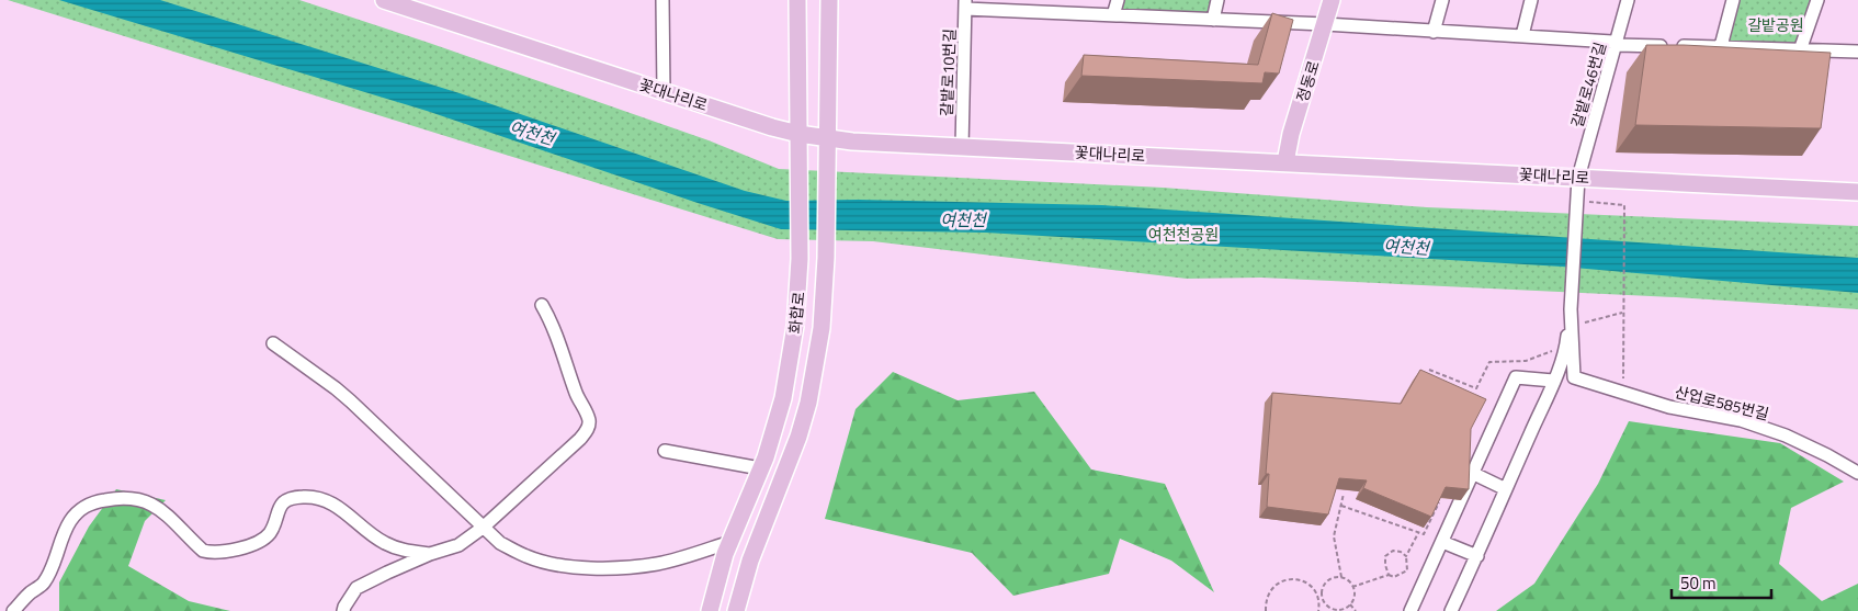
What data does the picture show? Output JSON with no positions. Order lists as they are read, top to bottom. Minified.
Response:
{"streets":{"main road":["정동로","꽃대나리로","화합로"],"street":["갈밭로10번길","갈밭로46번길","산업로585번길"]},"crossings":[["갈밭로10번길","꽃대나리로"],["정동로","꽃대나리로"],["갈밭로46번길","꽃대나리로"],["갈밭로46번길","산업로585번길"],["꽃대나리로","화합로"]],"water":["여천천"],"parks":["갈밭공원","여천천공원"],"scale_bar":"50 m"}
